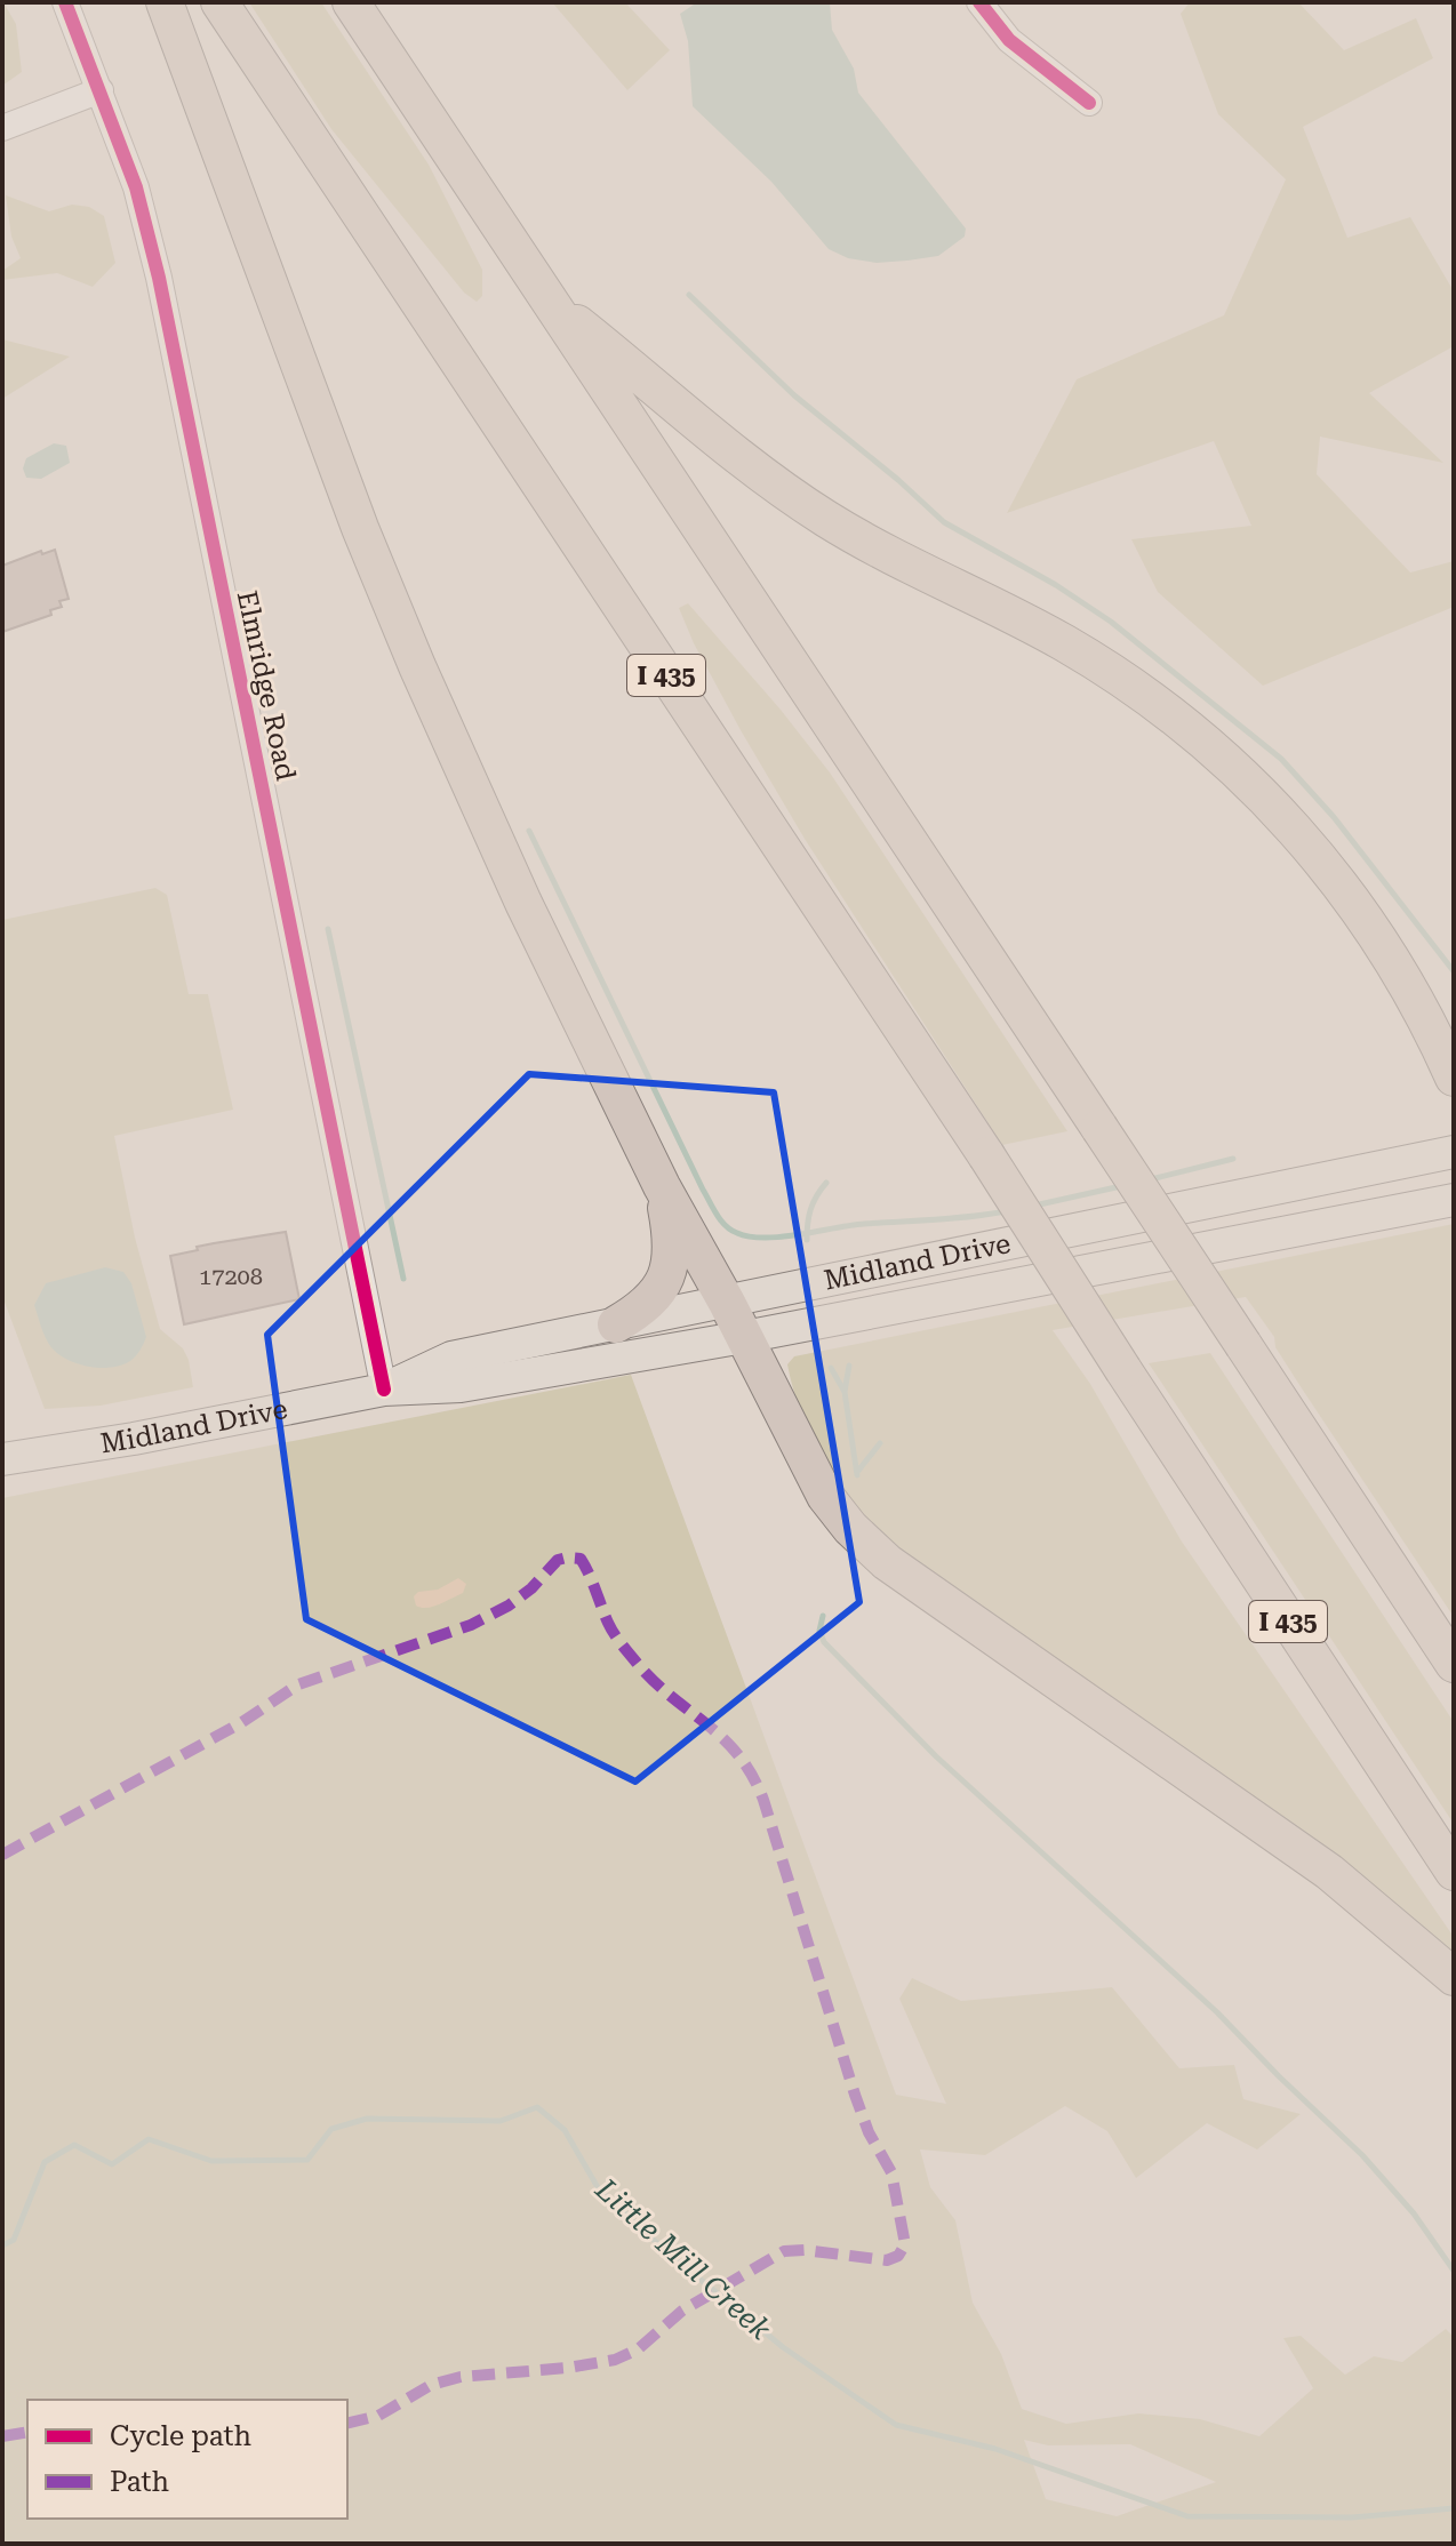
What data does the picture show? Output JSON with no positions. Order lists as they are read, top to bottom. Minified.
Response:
{"streets":{"highway":["I 435"],"main road":["Midland Drive"],"street":["Elmridge Road"]},"crossings":[["Elmridge Road","Midland Drive"]],"water":["Little Mill Creek"],"house_numbers":["17208"],"legend":["Cycle path","Path"]}
